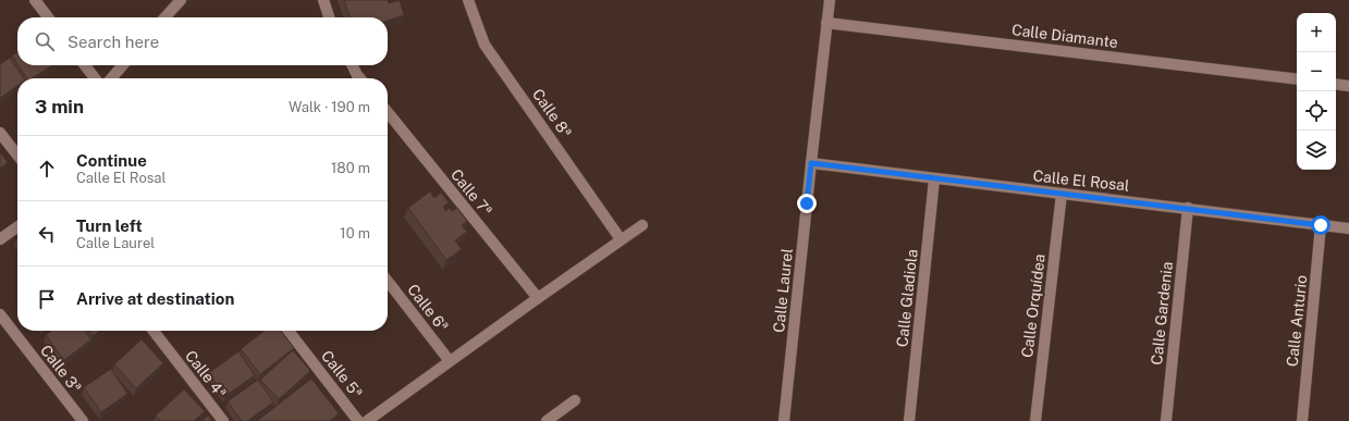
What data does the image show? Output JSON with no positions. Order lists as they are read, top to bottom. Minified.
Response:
{"streets":{"street":["Calle Diamante","Calle 8ª","Calle El Rosal","Calle 7ª","Calle Laurel","Calle Gladiola","Calle Orquídea","Calle 6ª","Calle Gardenia","Calle Anturio","Calle 3ª","Calle 4ª","Calle 5ª"]},"crossings":[["Calle Diamante","Calle Laurel"],["Calle El Rosal","Calle Laurel"],["Calle El Rosal","Calle Gladiola"],["Calle El Rosal","Calle Orquídea"],["Calle El Rosal","Calle Gardenia"],["Calle El Rosal","Calle Anturio"]],"page":{"map_buttons":["+","−"],"search":"Search here","heading":["3 min","Walk · 190 m"],"list":[["Continue","Calle El Rosal","180 m"],["Turn left","Calle Laurel","10 m"],"Arrive at destination"]}}
